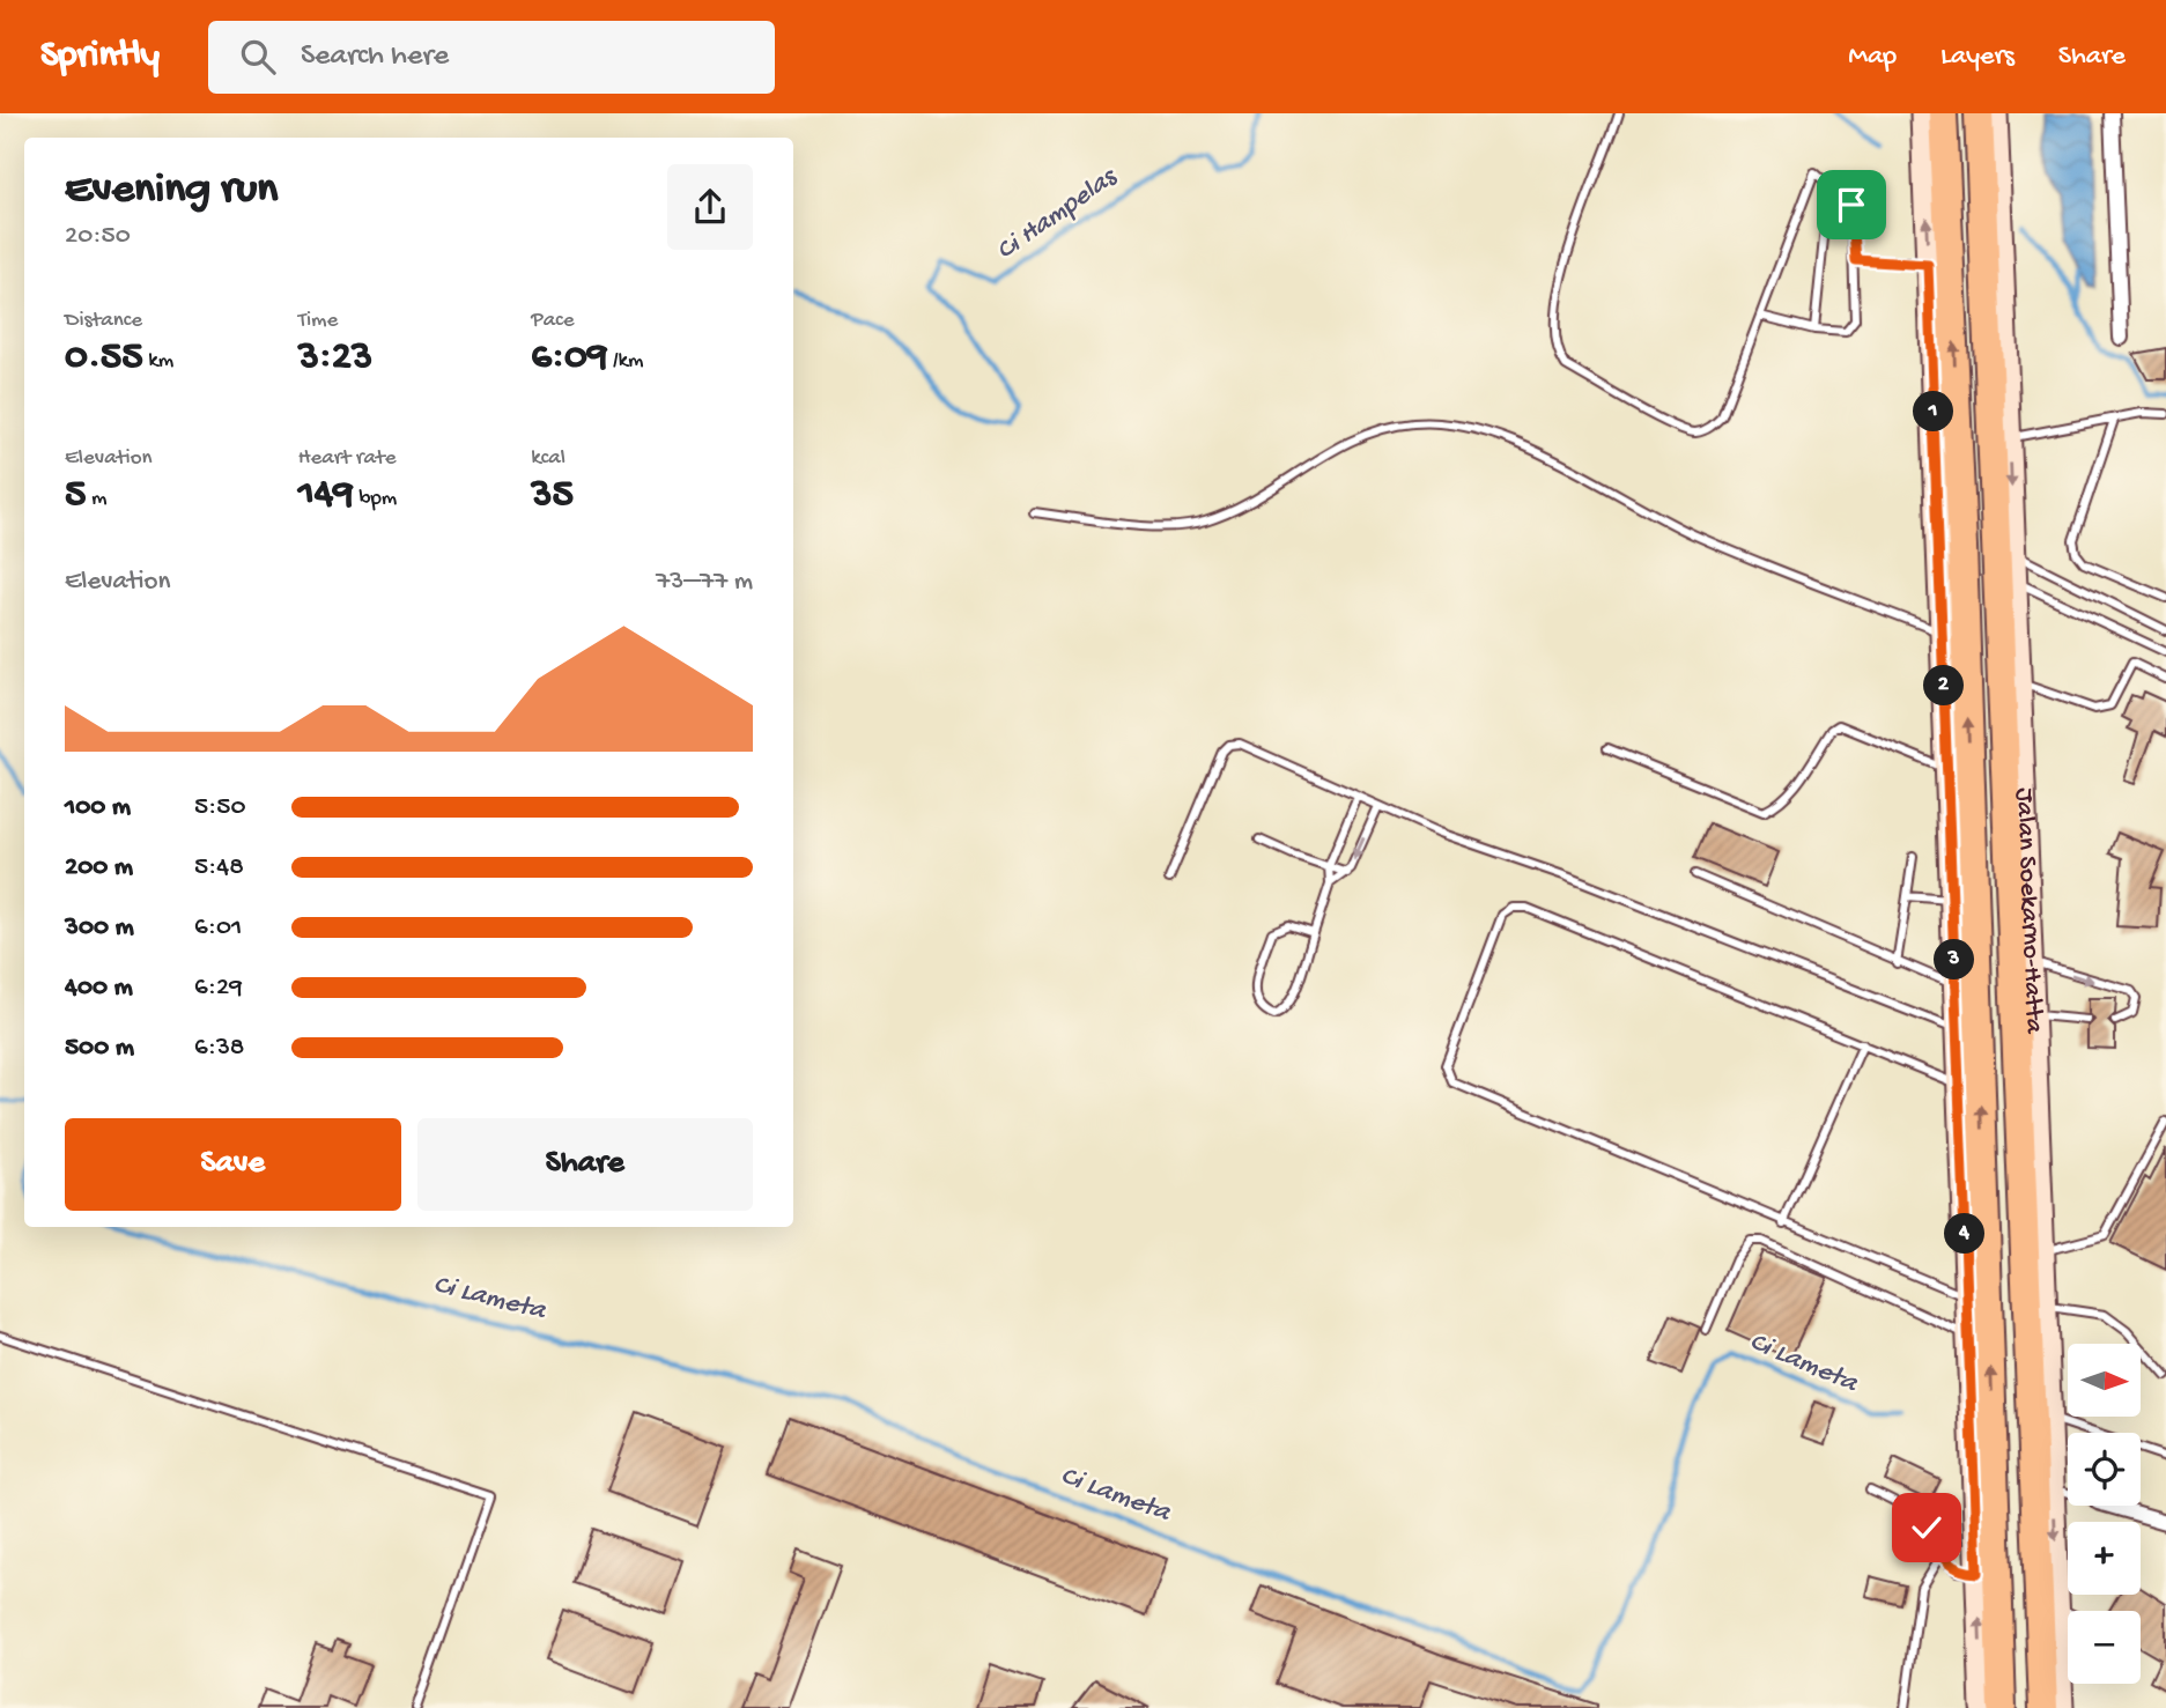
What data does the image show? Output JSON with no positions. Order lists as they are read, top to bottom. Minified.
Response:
{"streets":{"highway":["Jalan Soekarno-Hatta"]},"water":["Ci Hampelas","Ci Lameta"],"north":"right","page":{"header":"Sprintly","search":"Search here","nav":["Map","Layers","Share"],"heading":["Evening run","20:50"],"stats":[["Distance","0.55 km"],["Time","3:23"],["Pace","6:09 /km"],["Elevation","5 m"],["Heart rate","149 bpm"],["kcal","35"]],"pins":["1","2","3","4"],"chart":["Elevation","73–77 m"],"list":[{"name":"100 m","note":"5:50"},{"name":"200 m","note":"5:48"},{"name":"300 m","note":"6:01"},{"name":"400 m","note":"6:29"},{"name":"500 m","note":"6:38"}],"buttons":["Save","Share"],"map_buttons":["+","−"]}}
